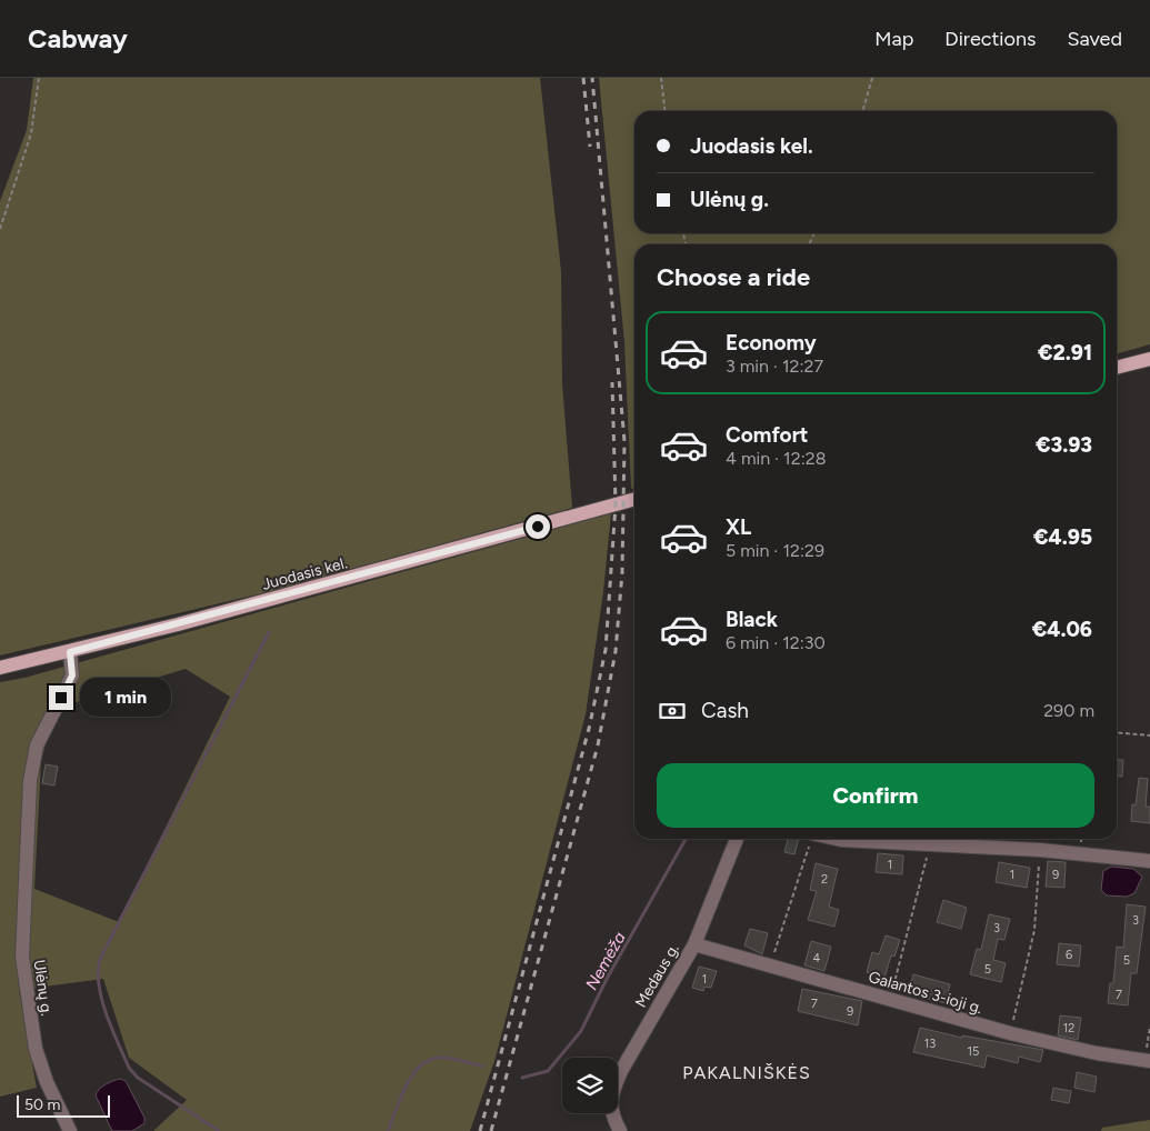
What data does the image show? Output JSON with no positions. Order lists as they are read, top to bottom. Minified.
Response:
{"streets":{"main road":["Juodasis kel."],"street":["Medaus g.","Ulėnų g.","Galantos 3-ioji g."]},"crossings":[["Juodasis kel.","Ulėnų g."],["Medaus g.","Galantos 3-ioji g."]],"districts":["PAKALNIŠKĖS"],"water":["Nemėža"],"house_numbers":["1","1","9","2","3","3","6","4","5","5","1","7","7","9","12","13","15"],"scale_bar":"50 m","page":{"header":"Cabway","nav":["Map","Directions","Saved"],"banner":["Juodasis kel.","Ulėnų g."],"heading":"Choose a ride","list":[{"name":"Economy","note":"3 min · 12:27","value":"€2.91"},{"name":"Comfort","note":"4 min · 12:28","value":"€3.93"},{"name":"XL","note":"5 min · 12:29","value":"€4.95"},{"name":"Black","note":"6 min · 12:30","value":"€4.06"}],"bubble":"1 min","pay":["Cash","290 m"],"buttons":"Confirm","scale":"50 m"}}
